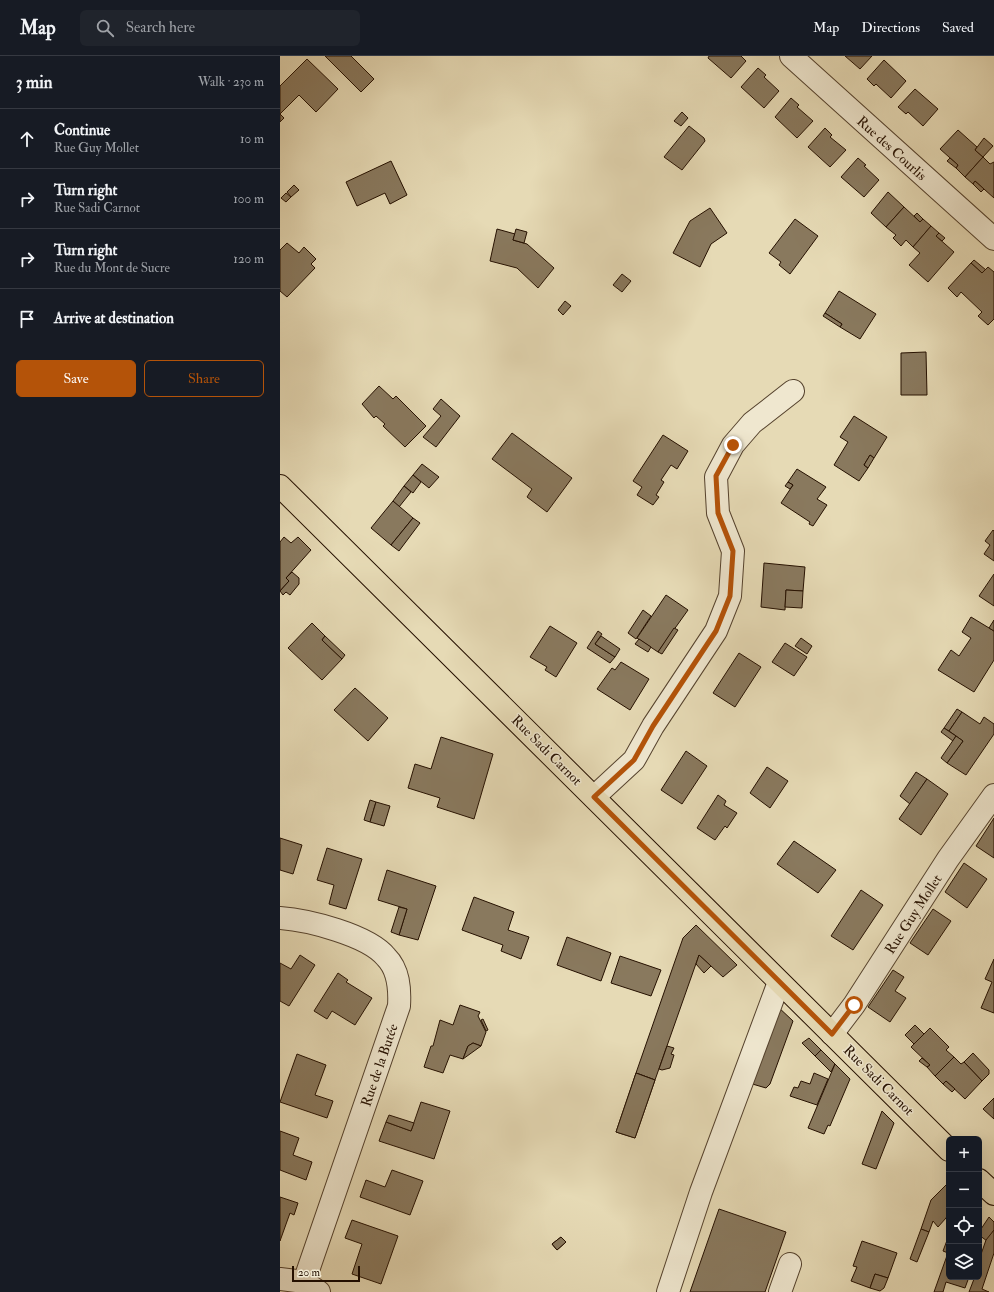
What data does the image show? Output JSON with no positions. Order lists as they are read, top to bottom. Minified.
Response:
{"streets":{"main road":["Rue Sadi Carnot"],"street":["Rue des Courlis","Rue Guy Mollet","Rue de la Butée"]},"crossings":[["Rue Sadi Carnot","Rue Guy Mollet"]],"scale_bar":"20 m","page":{"header":"Map","search":"Search here","nav":["Map","Directions","Saved"],"heading":["3 min","Walk · 230 m"],"list":[["Continue","Rue Guy Mollet","10 m"],["Turn right","Rue Sadi Carnot","100 m"],["Turn right","Rue du Mont de Sucre","120 m"],"Arrive at destination"],"buttons":["Save","Share"],"map_buttons":["+","−"],"scale":"20 m"}}
